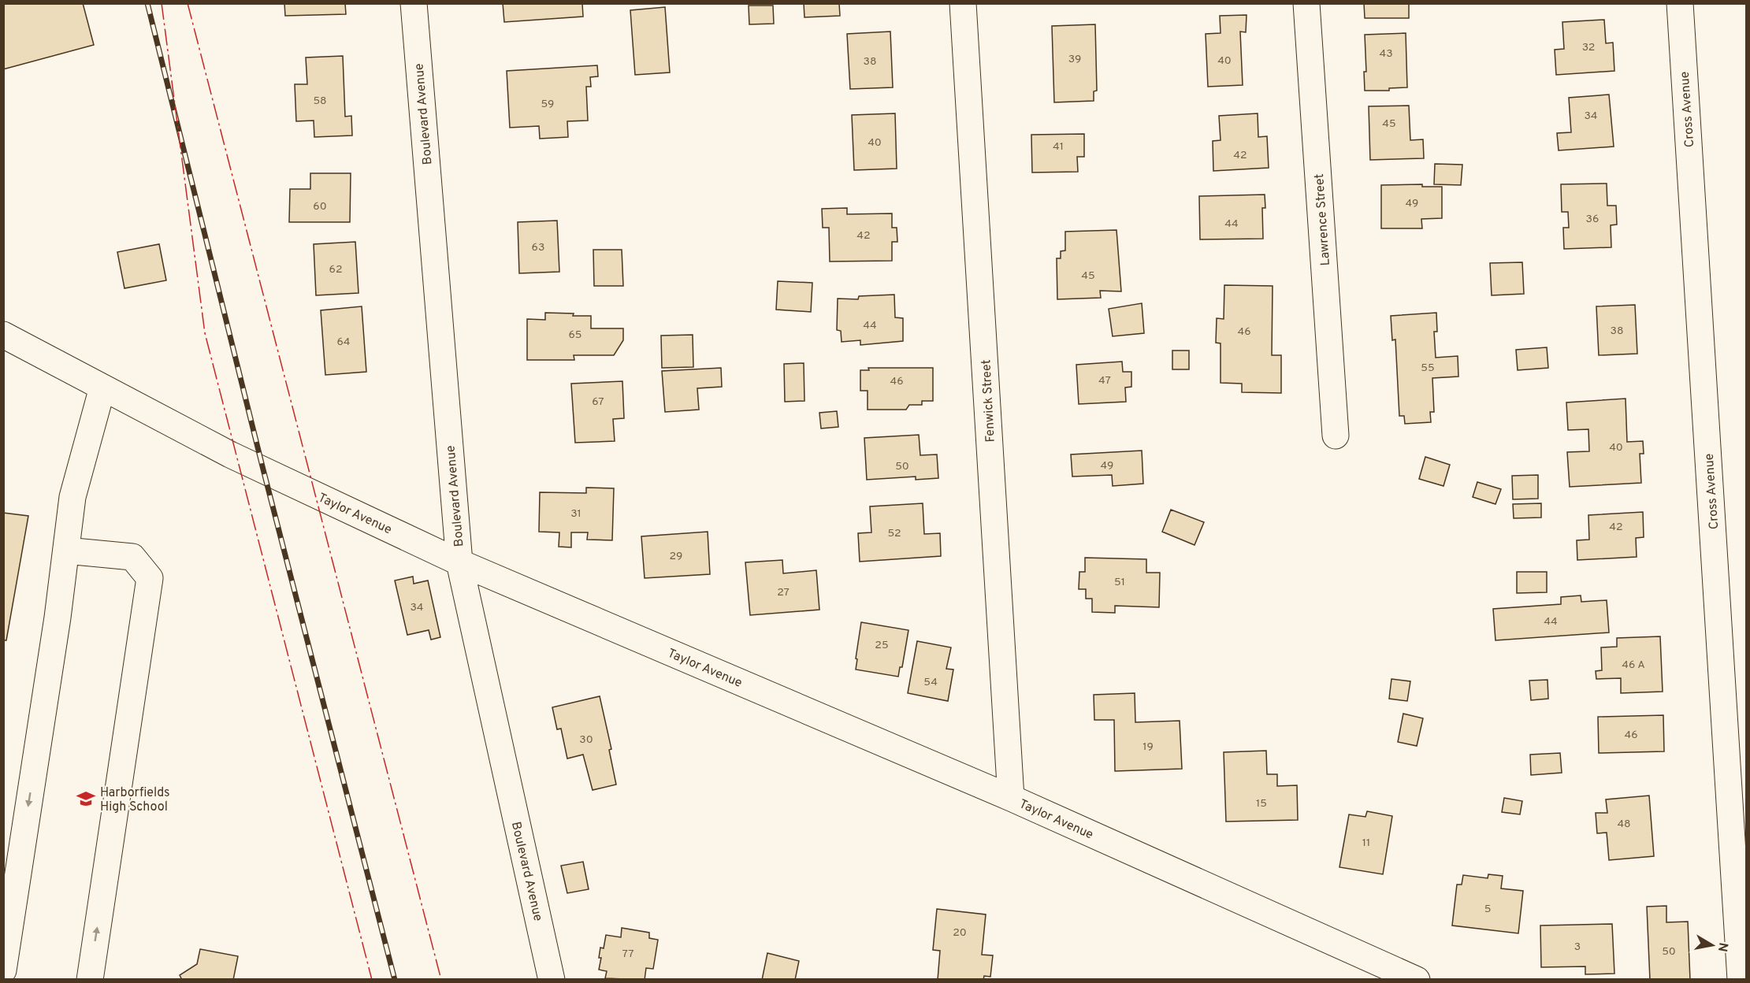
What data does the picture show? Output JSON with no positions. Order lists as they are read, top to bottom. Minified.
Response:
{"streets":{"street":["Cross Avenue","Boulevard Avenue","Lawrence Street","Fenwick Street","Taylor Avenue"]},"crossings":[["Boulevard Avenue","Taylor Avenue"],["Fenwick Street","Taylor Avenue"]],"places":{"school or university":["Harborfields High School"]},"house_numbers":["32","43","39","40","38","58","59","34","45","40","41","42","49","60","36","44","42","63","62","45","44","38","46","65","64","55","47","46","67","40","49","50","31","42","52","29","51","27","34","44","25","46 A","54","46","30","19","15","48","11","5","20","3","50","77"],"north":"right"}
